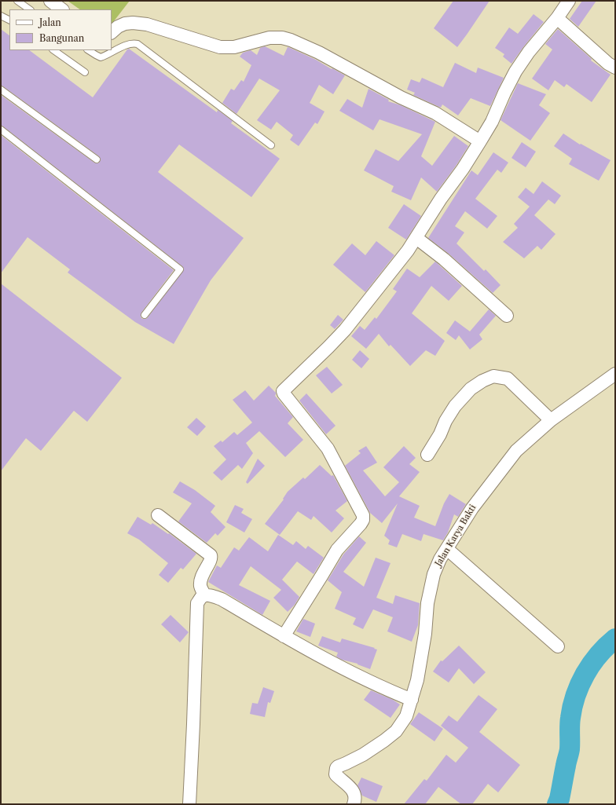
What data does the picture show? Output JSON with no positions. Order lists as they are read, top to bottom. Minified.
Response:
{"streets":{"street":["Jalan Karya Bakti"]},"legend":["Jalan","Bangunan"]}
